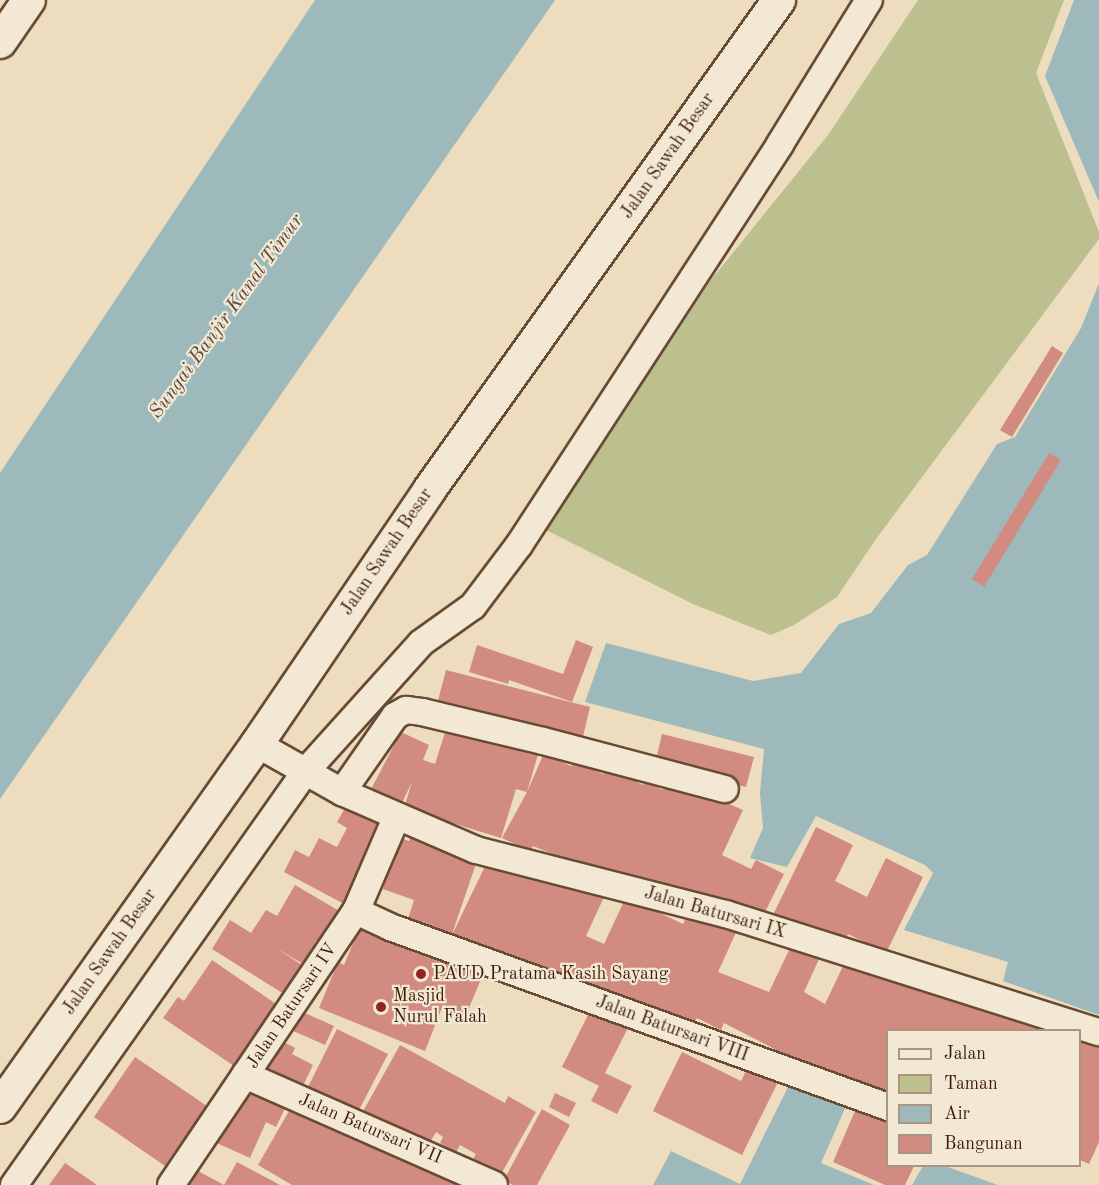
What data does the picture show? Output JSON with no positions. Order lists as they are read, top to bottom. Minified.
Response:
{"streets":{"street":["Jalan Sawah Besar","Jalan Batursari IX","Jalan Batursari IV","Jalan Batursari VIII","Jalan Batursari VII"]},"crossings":[["Jalan Batursari IX","Jalan Batursari IV"],["Jalan Batursari IV","Jalan Batursari VIII"],["Jalan Batursari IV","Jalan Batursari VII"]],"water":["Sungai Banjir Kanal Timur"],"places":["PAUD Pratama Kasih Sayang","Masjid Nurul Falah"],"legend":["Jalan","Taman","Air","Bangunan"]}
